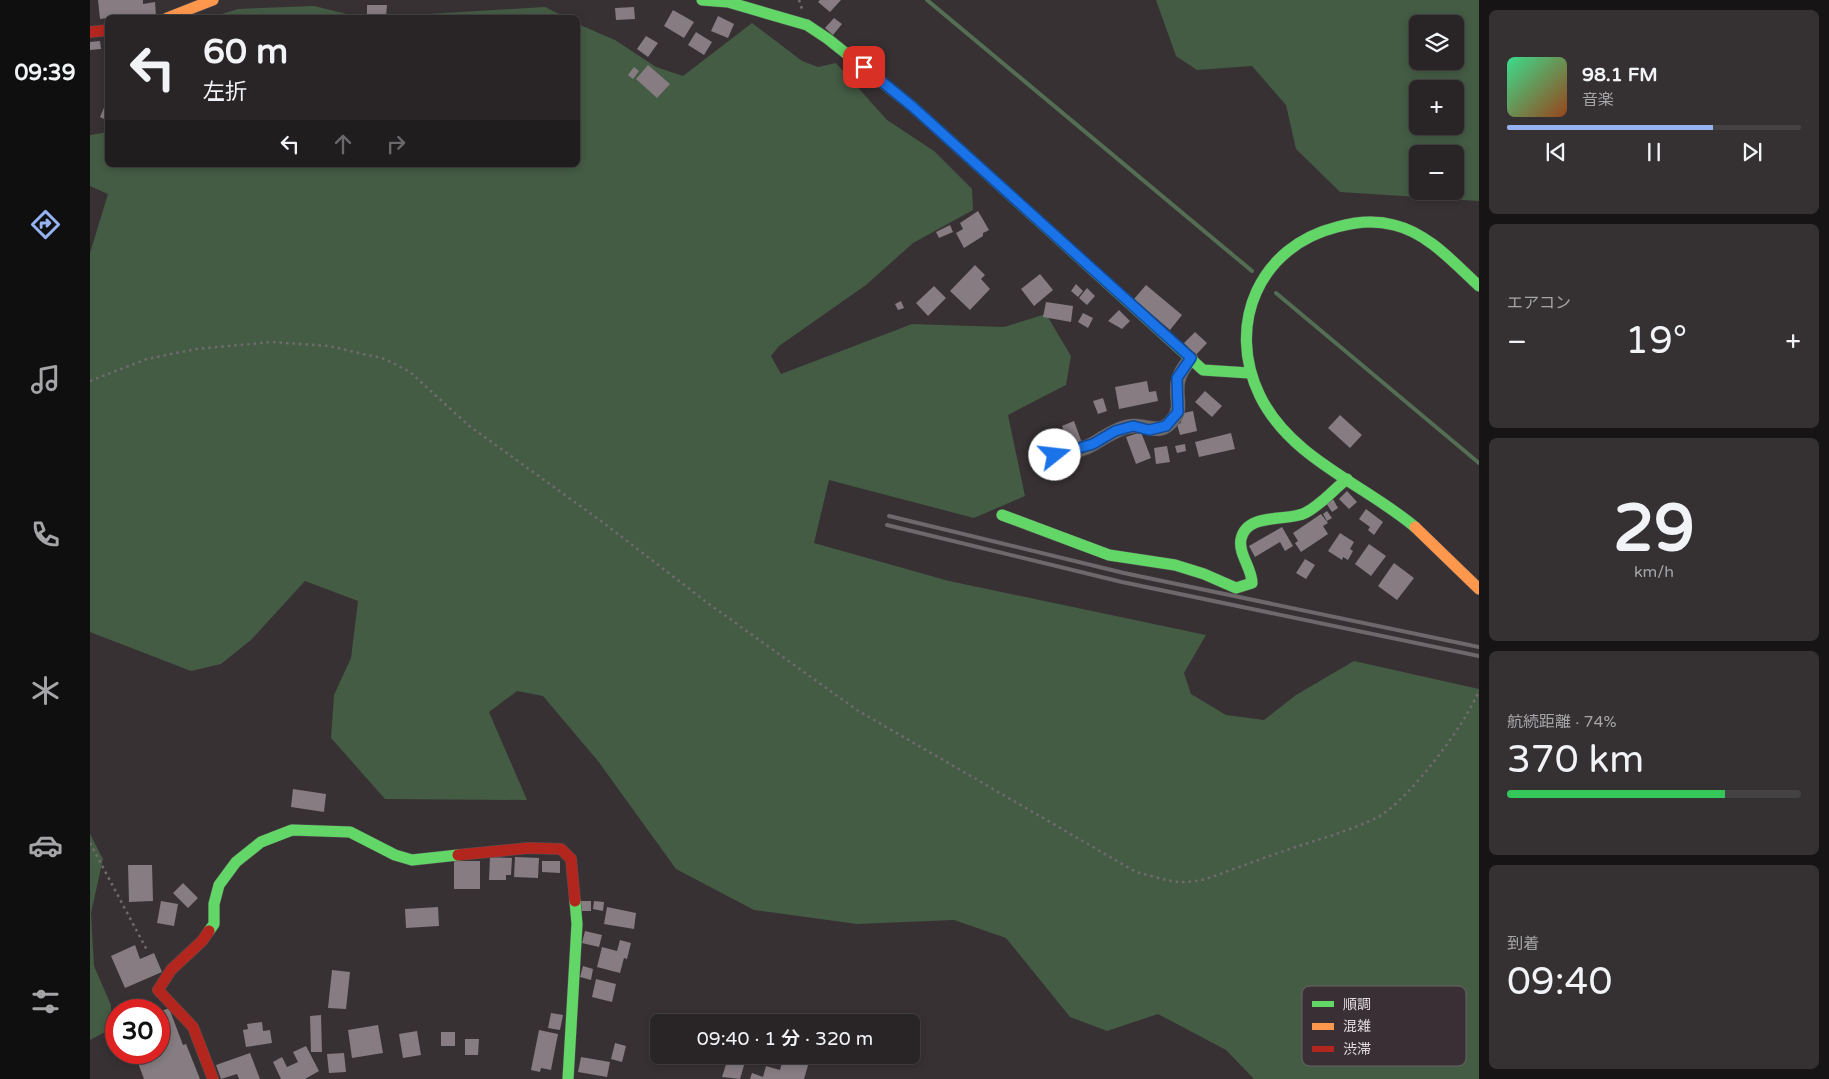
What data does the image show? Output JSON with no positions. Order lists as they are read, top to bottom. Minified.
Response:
{"legend":["順調","混雑","渋滞"],"page":{"tabs":"09:39","map_buttons":["+","−"],"turn":["60 m","左折"],"song":["98.1 FM","音楽"],"tile":["エアコン",["29","km/h"],["航続距離 · 74%","370 km"],["到着","09:40"]],"heat":["−","19°","+"],"limit":"30","trip":"09:40 · 1 分 · 320 m"}}
